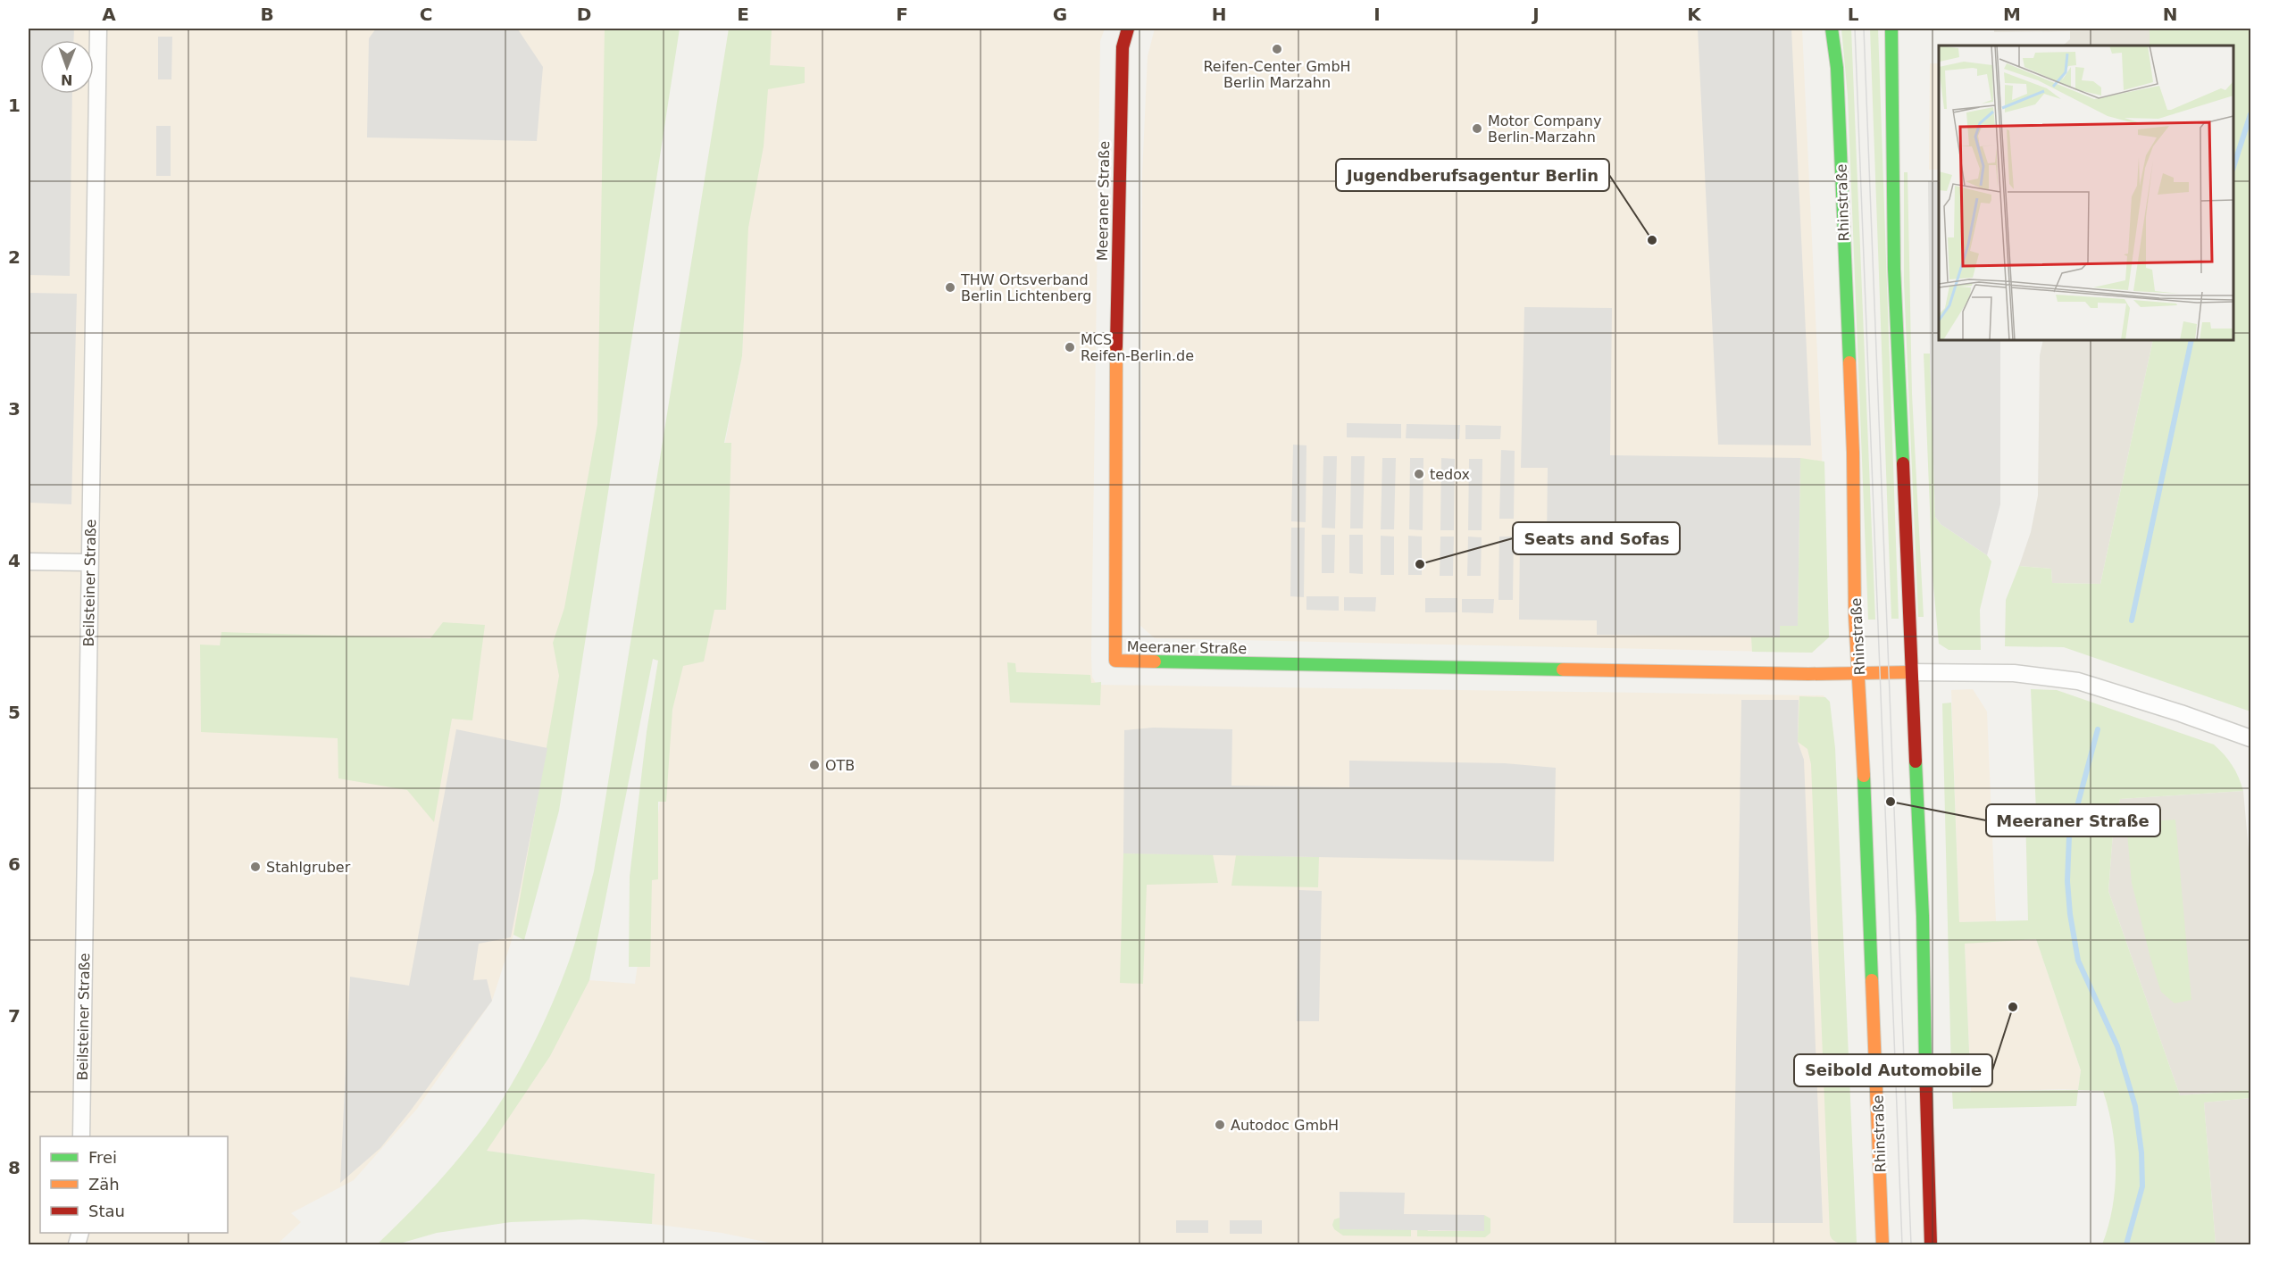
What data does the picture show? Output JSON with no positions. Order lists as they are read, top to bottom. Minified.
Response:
{"streets":{"main road":["Meeraner Straße","Rhinstraße"],"street":["Beilsteiner Straße"]},"crossings":[["Meeraner Straße","Rhinstraße"]],"places":["Reifen-Center GmbH Berlin Marzahn","Motor Company Berlin-Marzahn","Jugendberufsagentur Berlin","THW Ortsverband Berlin Lichtenberg","MCS Reifen-Berlin.de","tedox","Seats and Sofas","OTB","Meeraner Straße","Stahlgruber","Seibold Automobile","Autodoc GmbH"],"legend":["Frei","Zäh","Stau"],"north":"bottom","grid":{"columns":["A","B","C","D","E","F","G","H","I","J","K","L","M","N"],"rows":["1","2","3","4","5","6","7","8"]}}
